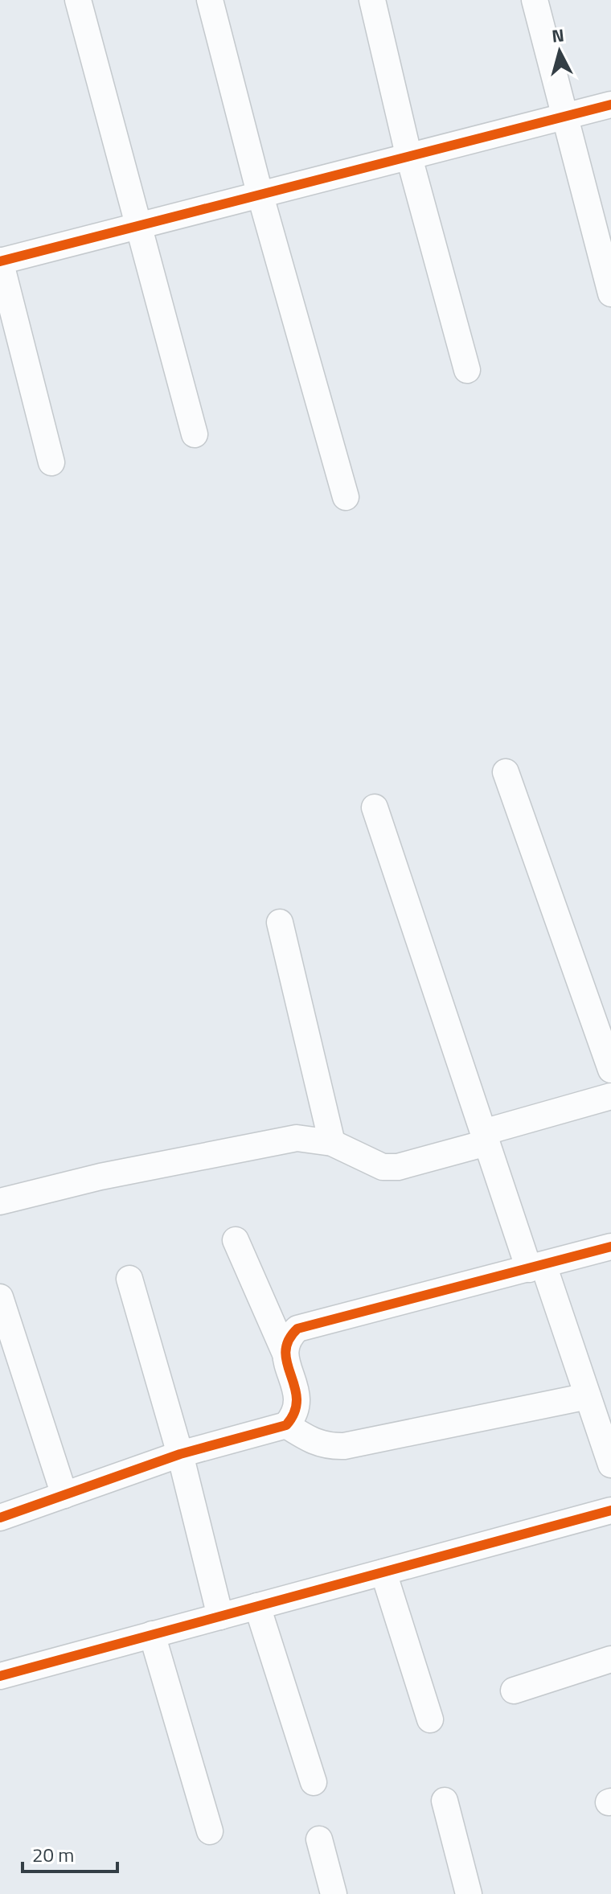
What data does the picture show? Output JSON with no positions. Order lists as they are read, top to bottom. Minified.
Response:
{"scale_bar":"20 m","north":"top"}
